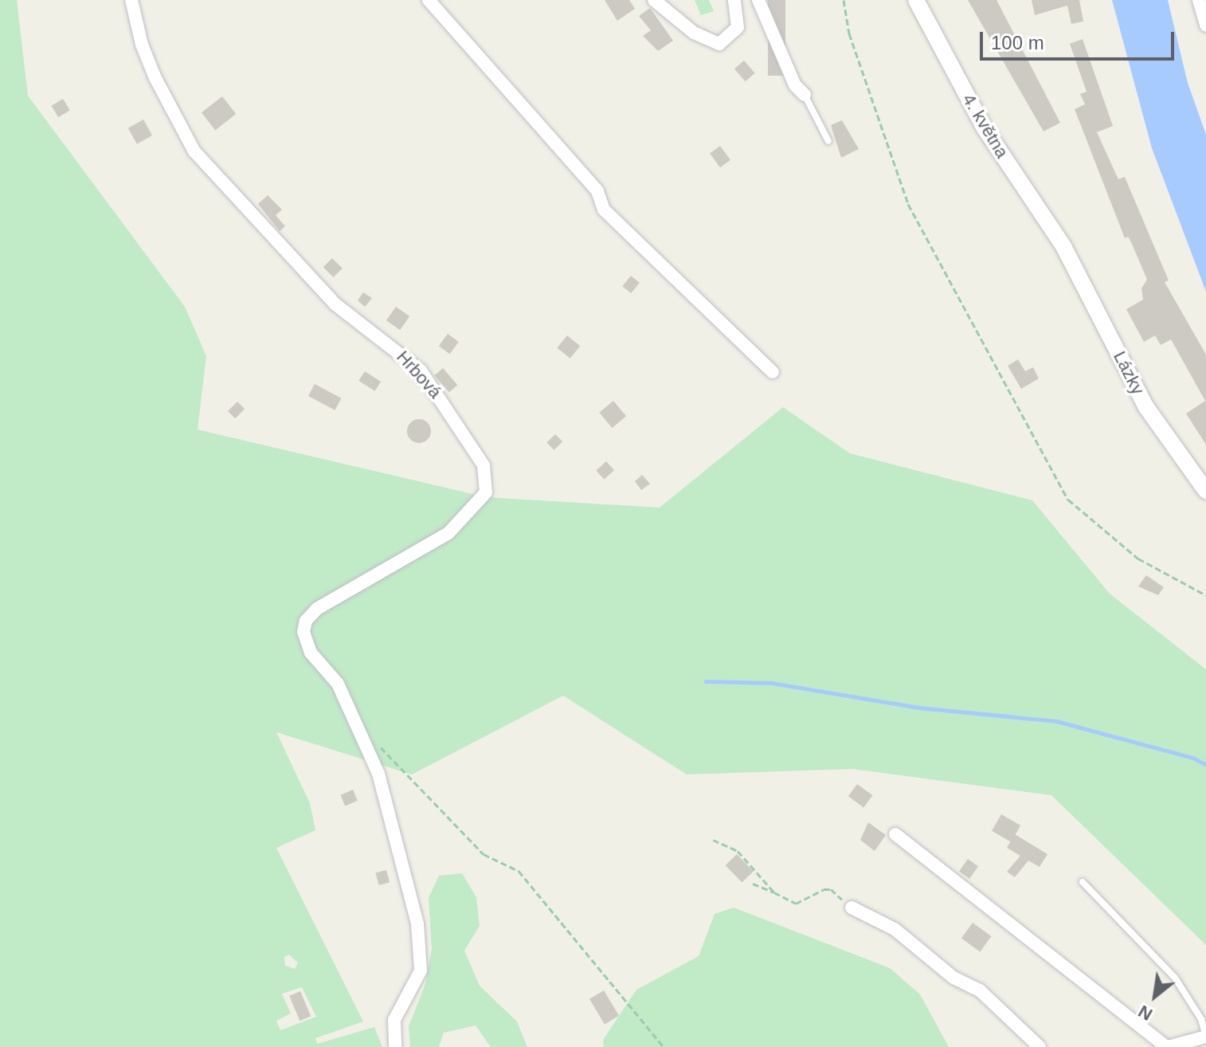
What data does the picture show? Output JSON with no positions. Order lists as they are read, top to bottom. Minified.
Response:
{"streets":{"street":["4. května","Lázky","Hrbová"]},"crossings":[["4. května","Lázky"]],"scale_bar":"100 m","north":"bottom left"}
